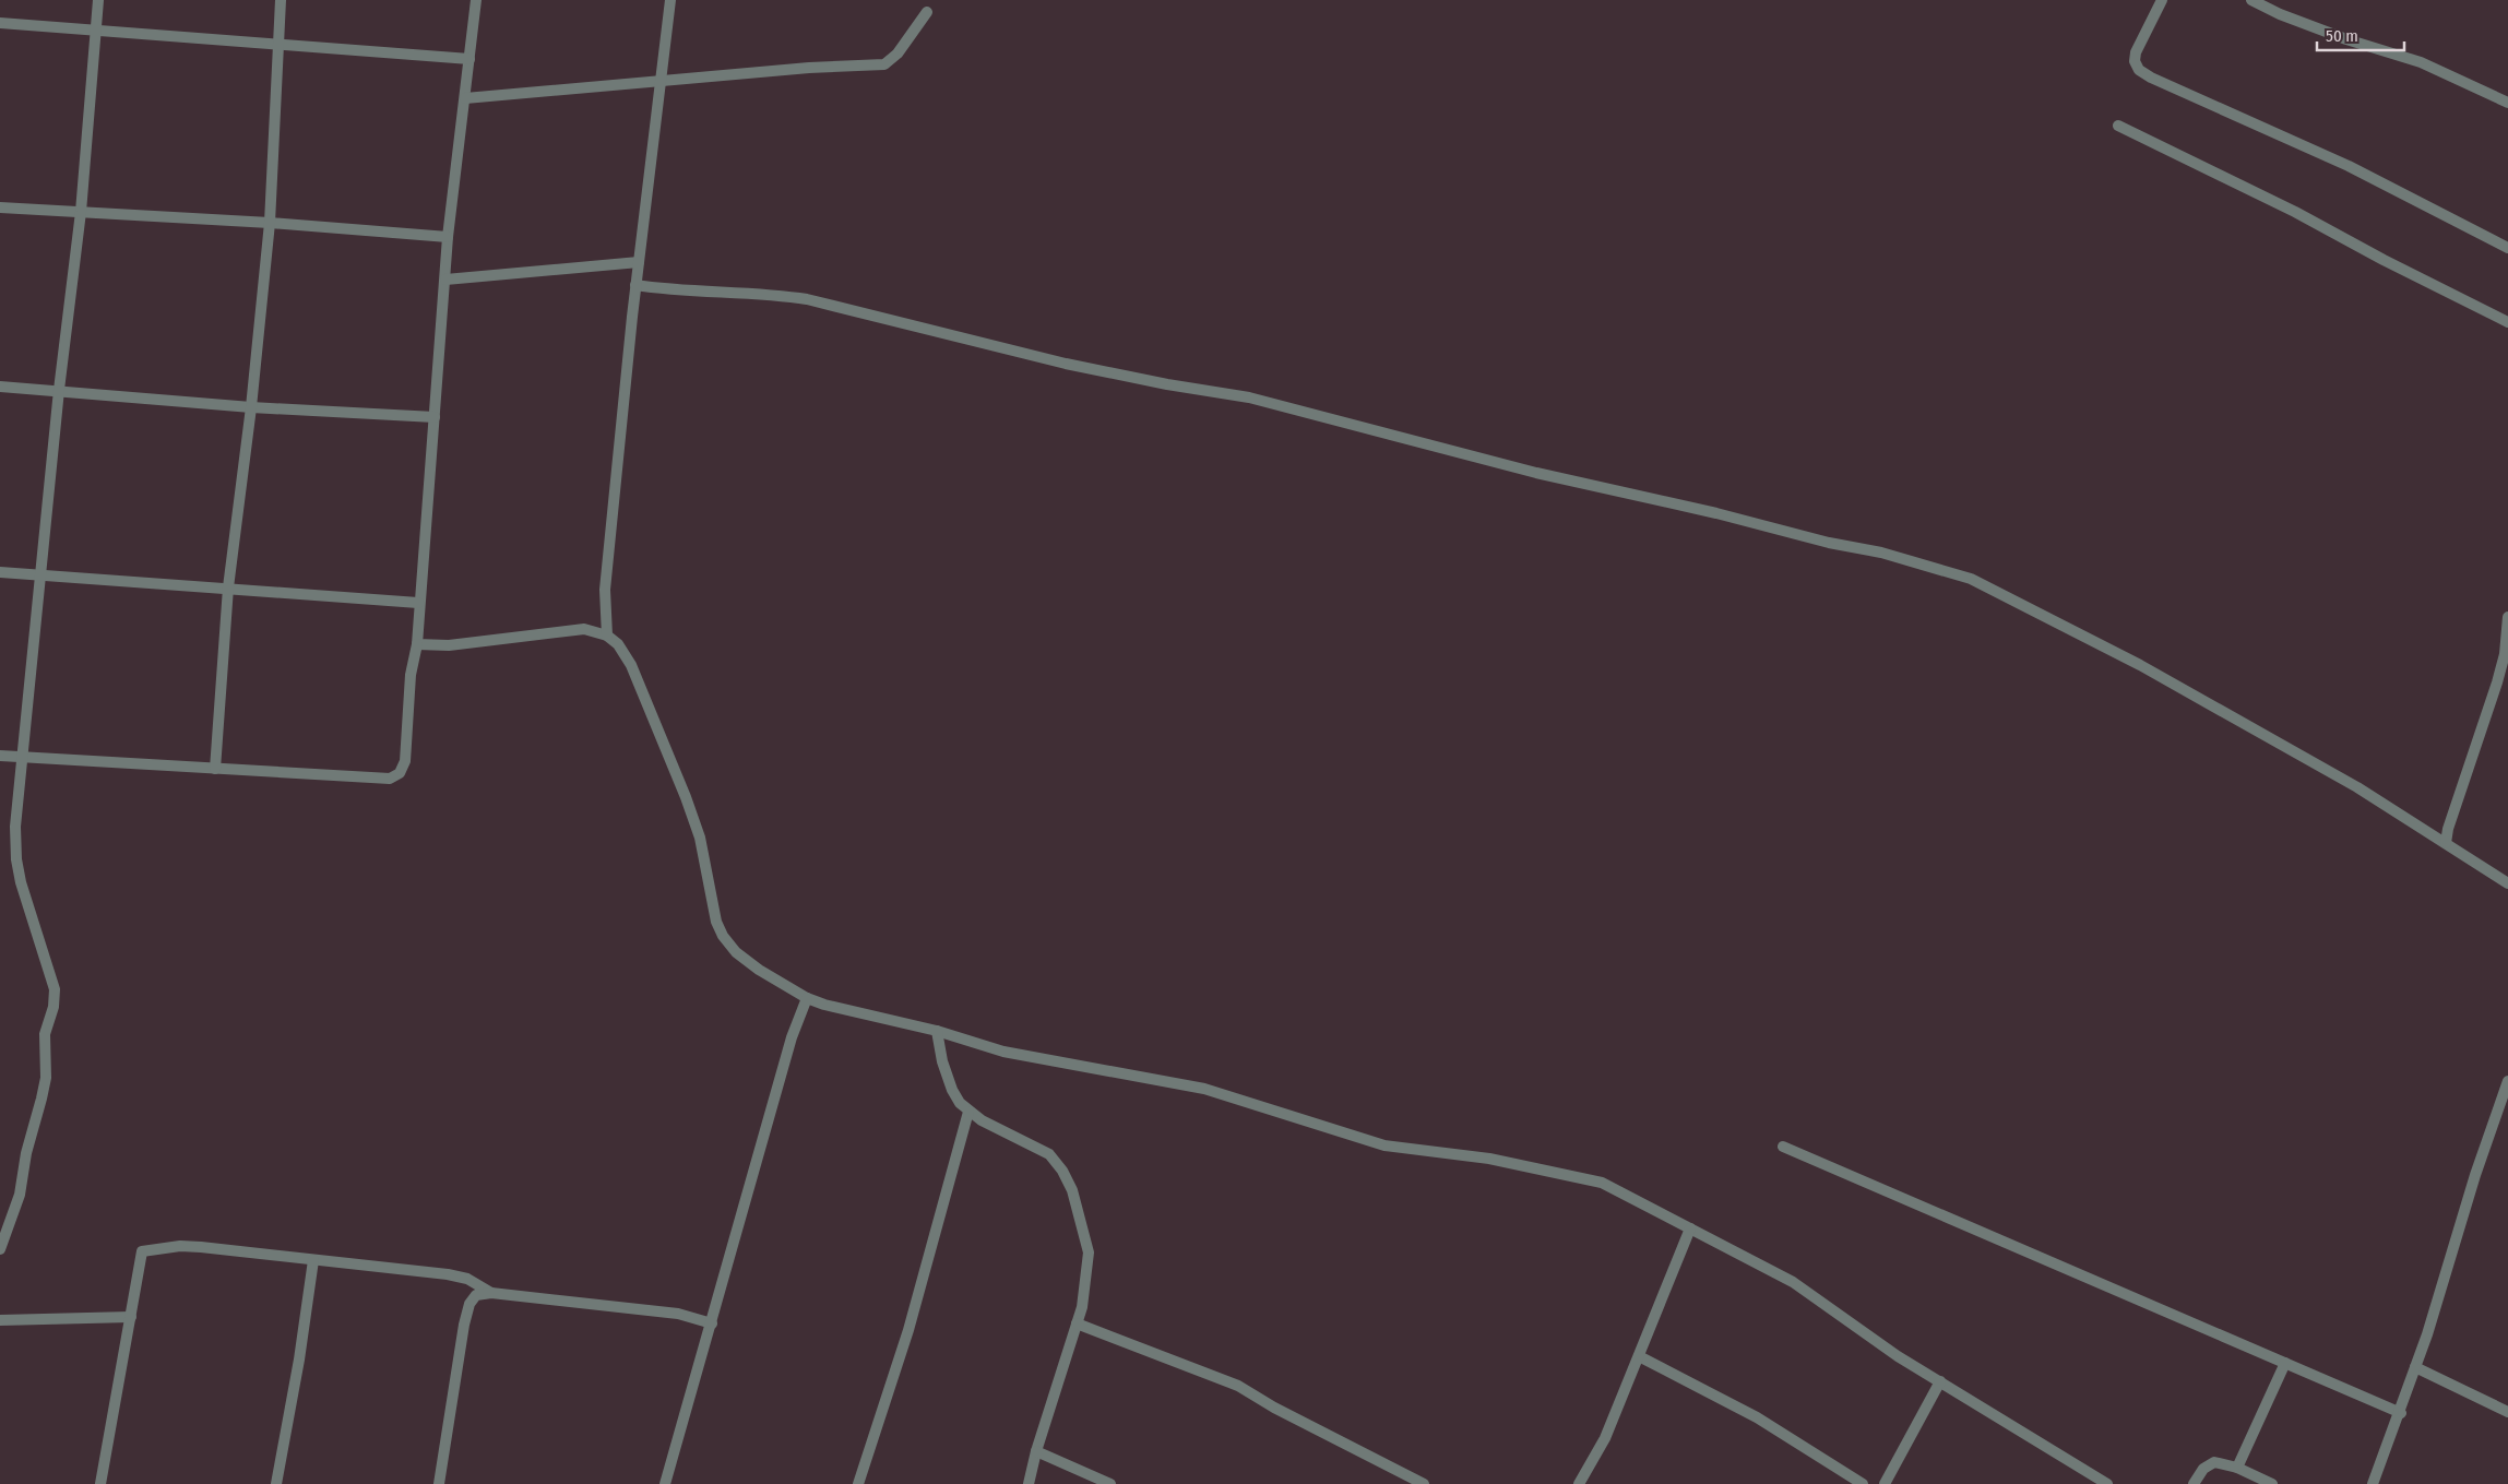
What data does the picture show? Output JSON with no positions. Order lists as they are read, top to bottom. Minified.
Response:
{"scale_bar":"50 m"}
